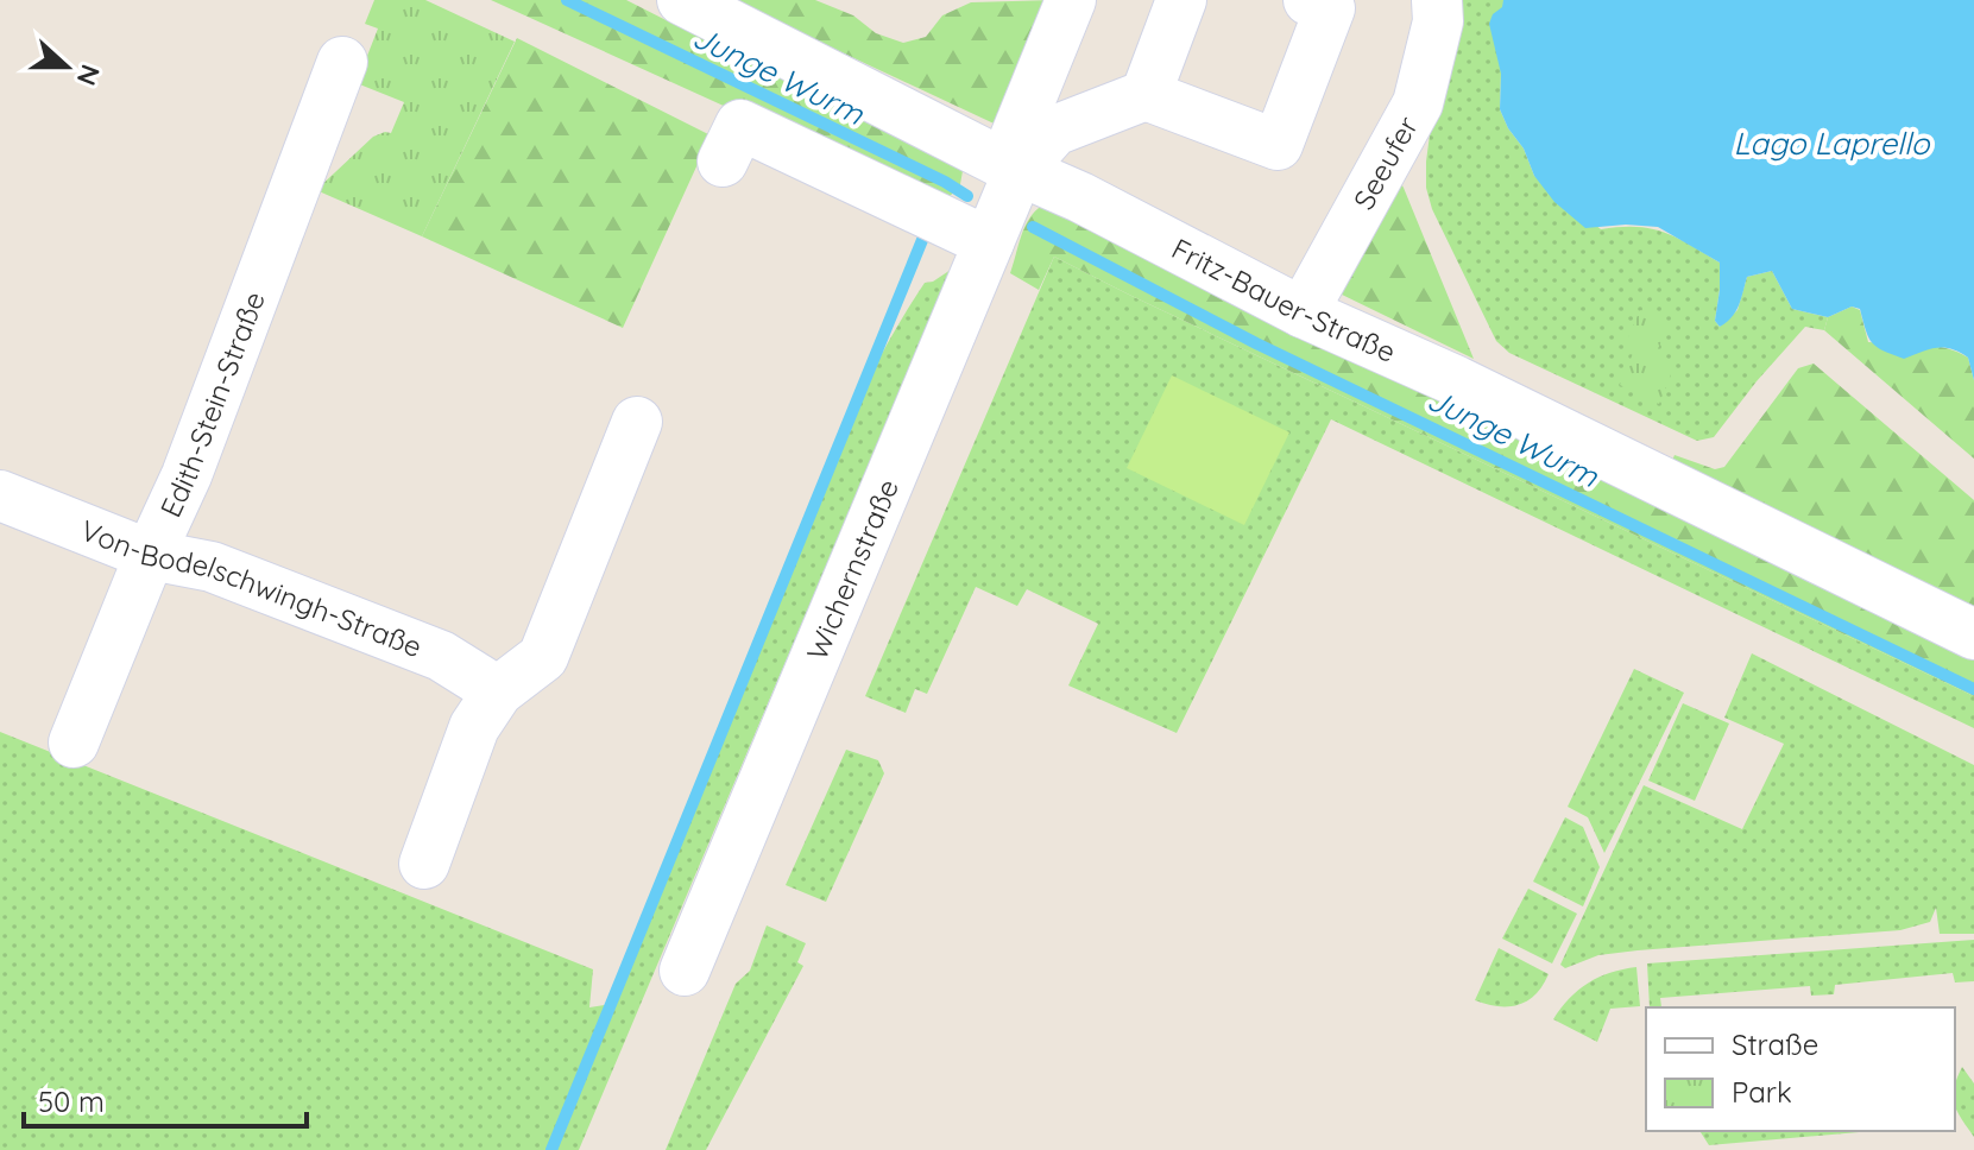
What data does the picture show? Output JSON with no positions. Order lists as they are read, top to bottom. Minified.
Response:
{"streets":{"street":["Seeufer","Fritz-Bauer-Straße","Edith-Stein-Straße","Wichernstraße","Von-Bodelschwingh-Straße"]},"crossings":[["Seeufer","Fritz-Bauer-Straße"],["Fritz-Bauer-Straße","Wichernstraße"],["Edith-Stein-Straße","Von-Bodelschwingh-Straße"]],"water":["Junge Wurm","Lago Laprello"],"legend":["Straße","Park"],"scale_bar":"50 m","north":"right"}
